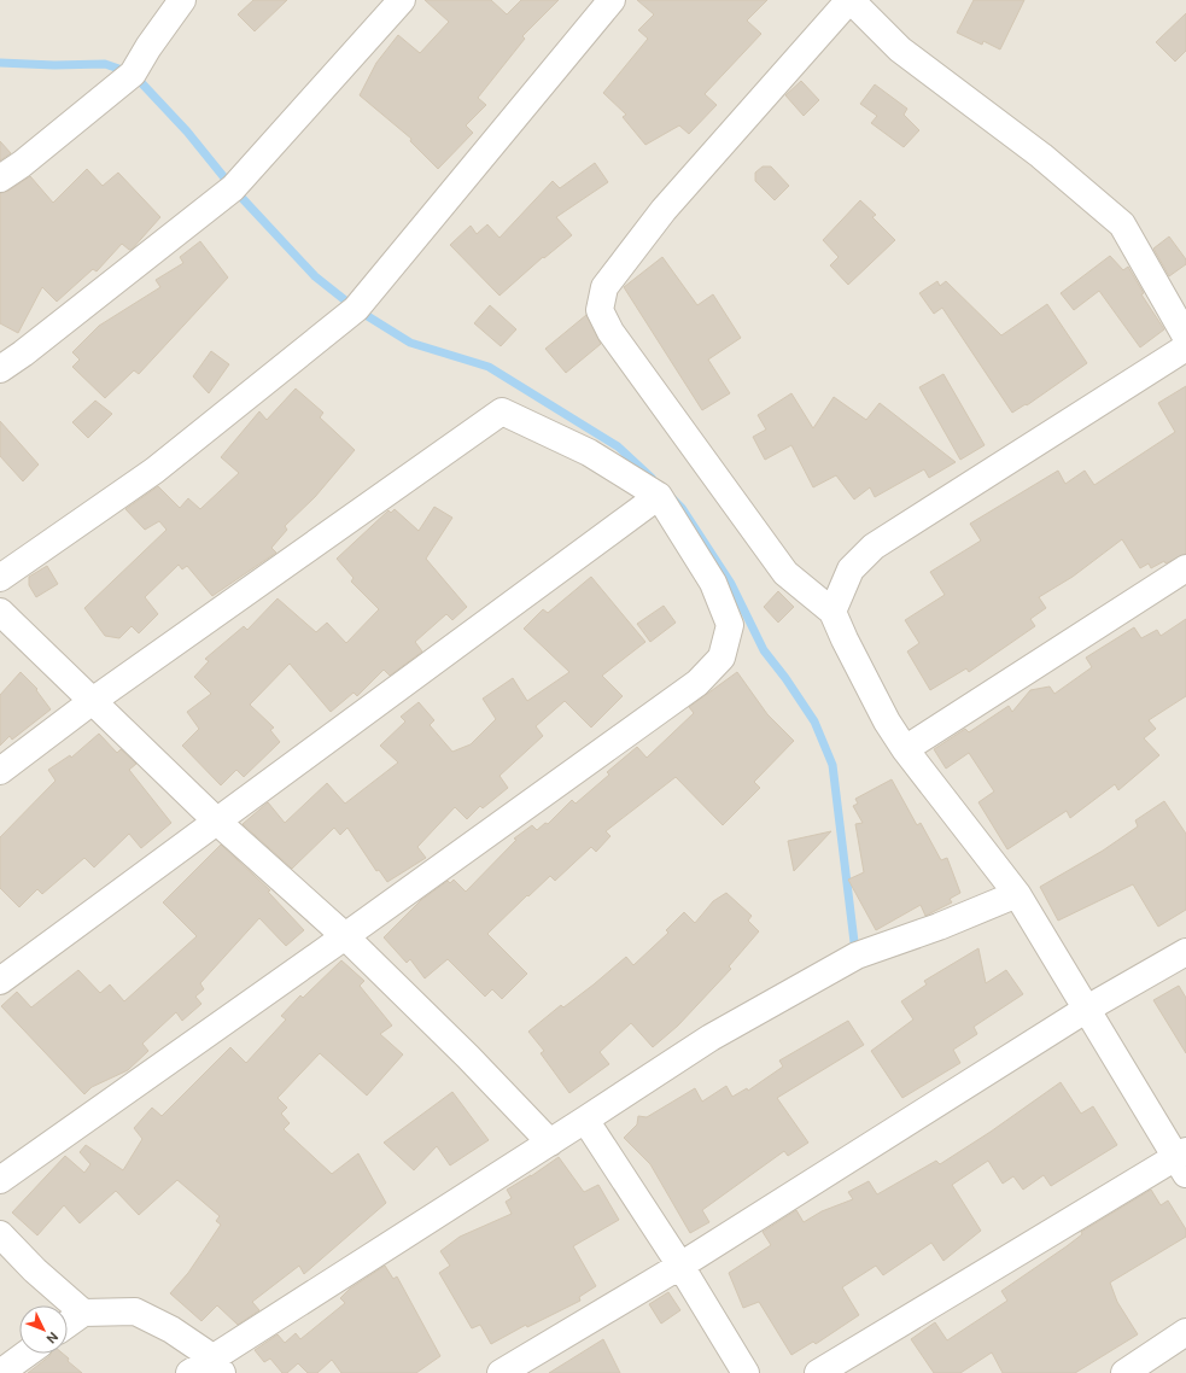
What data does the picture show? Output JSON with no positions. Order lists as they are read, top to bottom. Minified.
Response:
{"north":"bottom right"}
